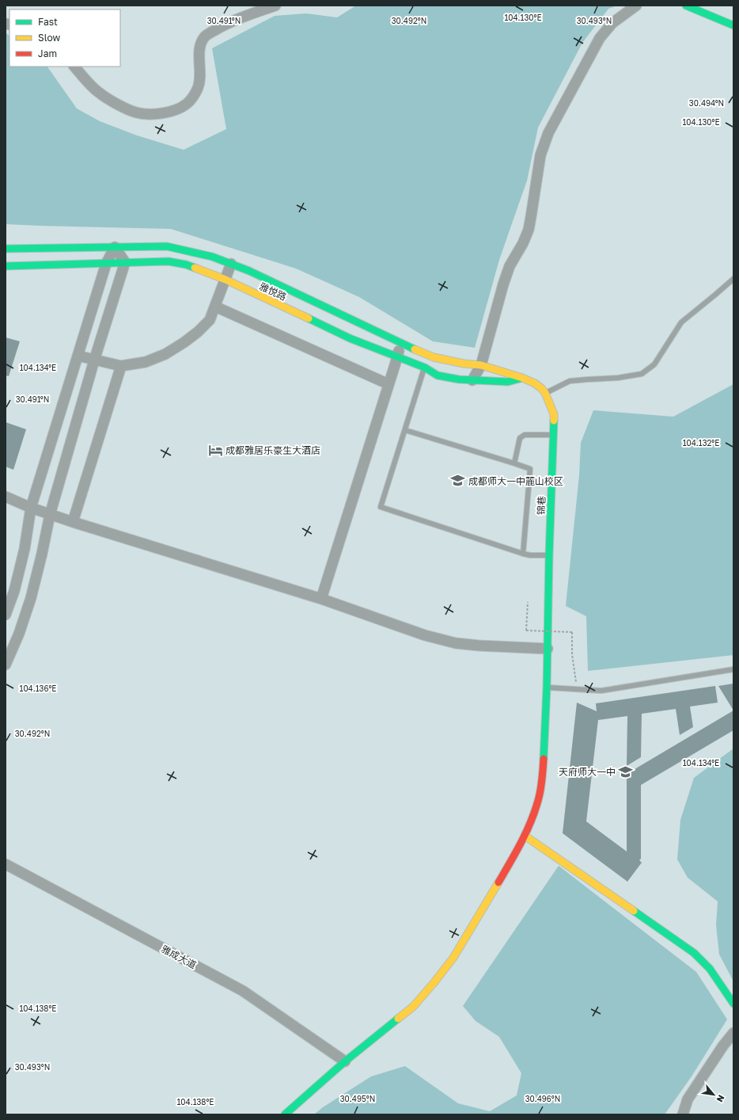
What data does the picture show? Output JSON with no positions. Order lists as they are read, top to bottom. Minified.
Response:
{"streets":{"street":["雅悦路","锦巷","雅成大道"]},"crossings":[["雅悦路","锦巷"],["锦巷","雅成大道"]],"places":{"hotel":["成都雅居乐豪生大酒店"],"school or university":["成都师大一中麓山校区","天府师大一中"]},"legend":["Fast","Slow","Jam"],"north":"bottom right","coordinates":["104.130°E","30.491°N","30.492°N","30.493°N","30.494°N","104.134°E","104.132°E","104.136°E","104.138°E","30.495°N","30.496°N"]}
